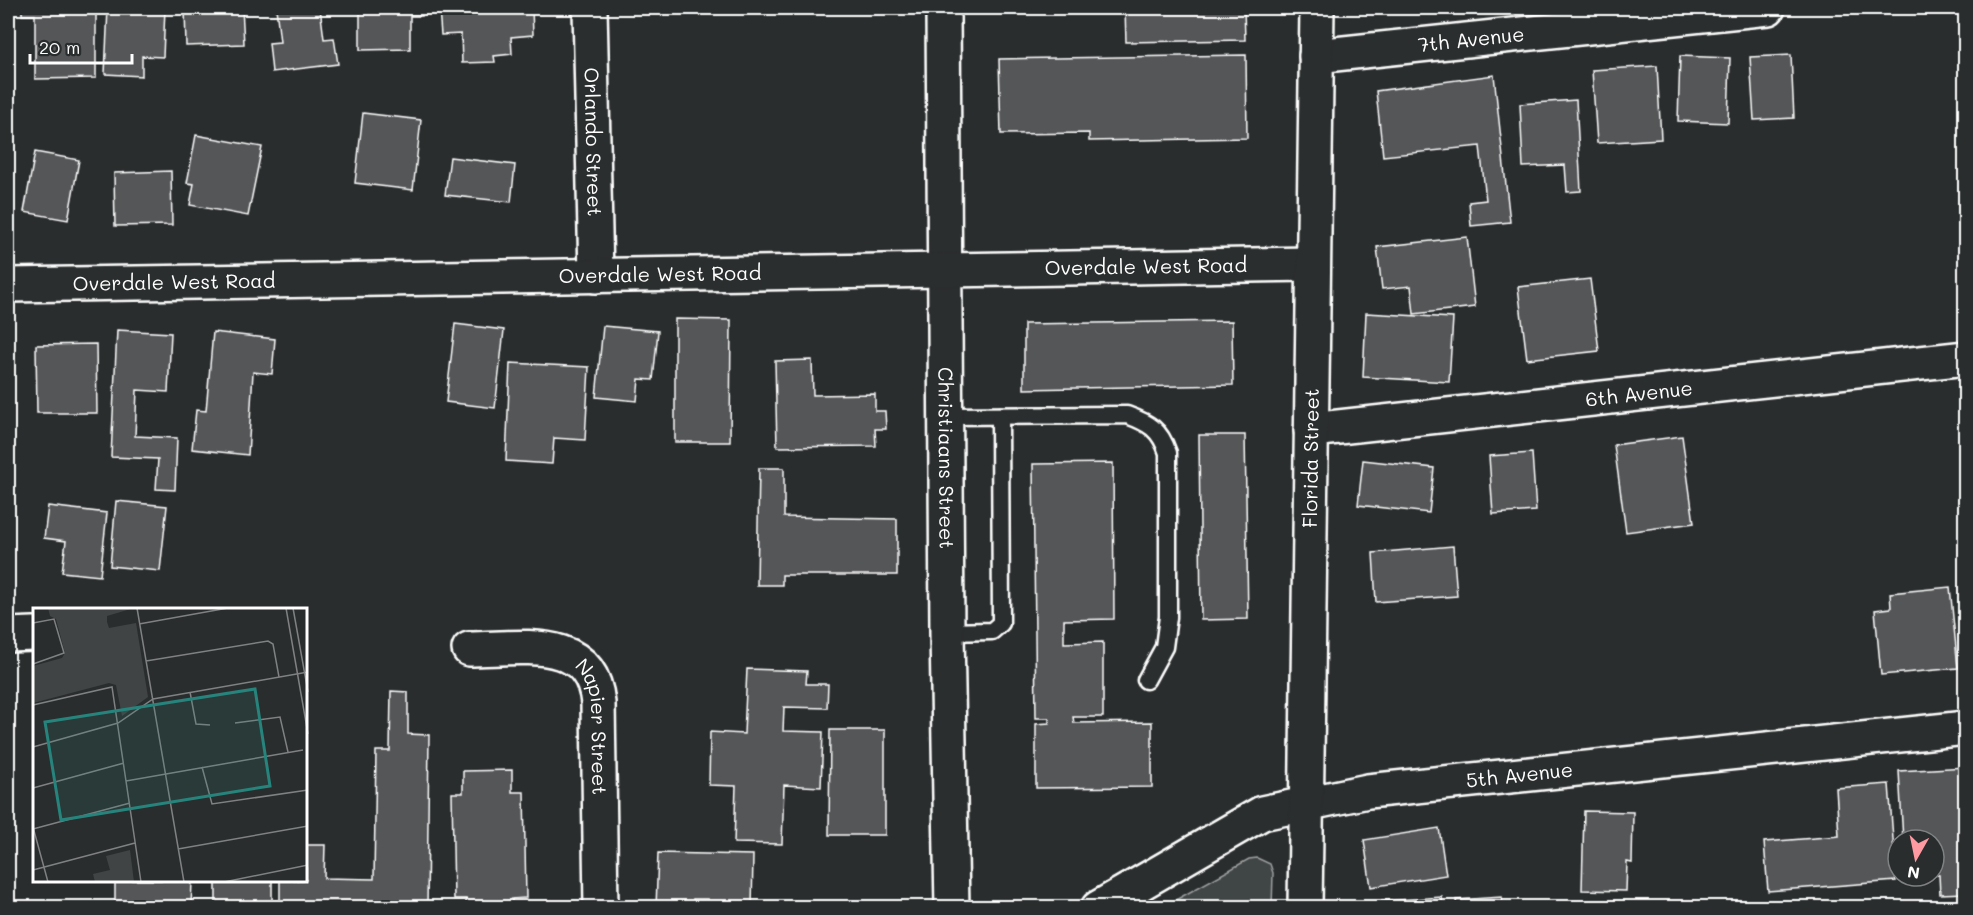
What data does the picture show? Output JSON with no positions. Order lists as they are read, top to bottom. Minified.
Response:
{"streets":{"street":["7th Avenue","Orlando Street","Overdale West Road","6th Avenue","Florida Street","Christiaans Street","Napier Street","5th Avenue"]},"crossings":[["7th Avenue","Florida Street"],["Orlando Street","Overdale West Road"],["Overdale West Road","Florida Street"],["Overdale West Road","Christiaans Street"],["6th Avenue","Florida Street"],["Florida Street","5th Avenue"]],"scale_bar":"20 m","north":"bottom"}
